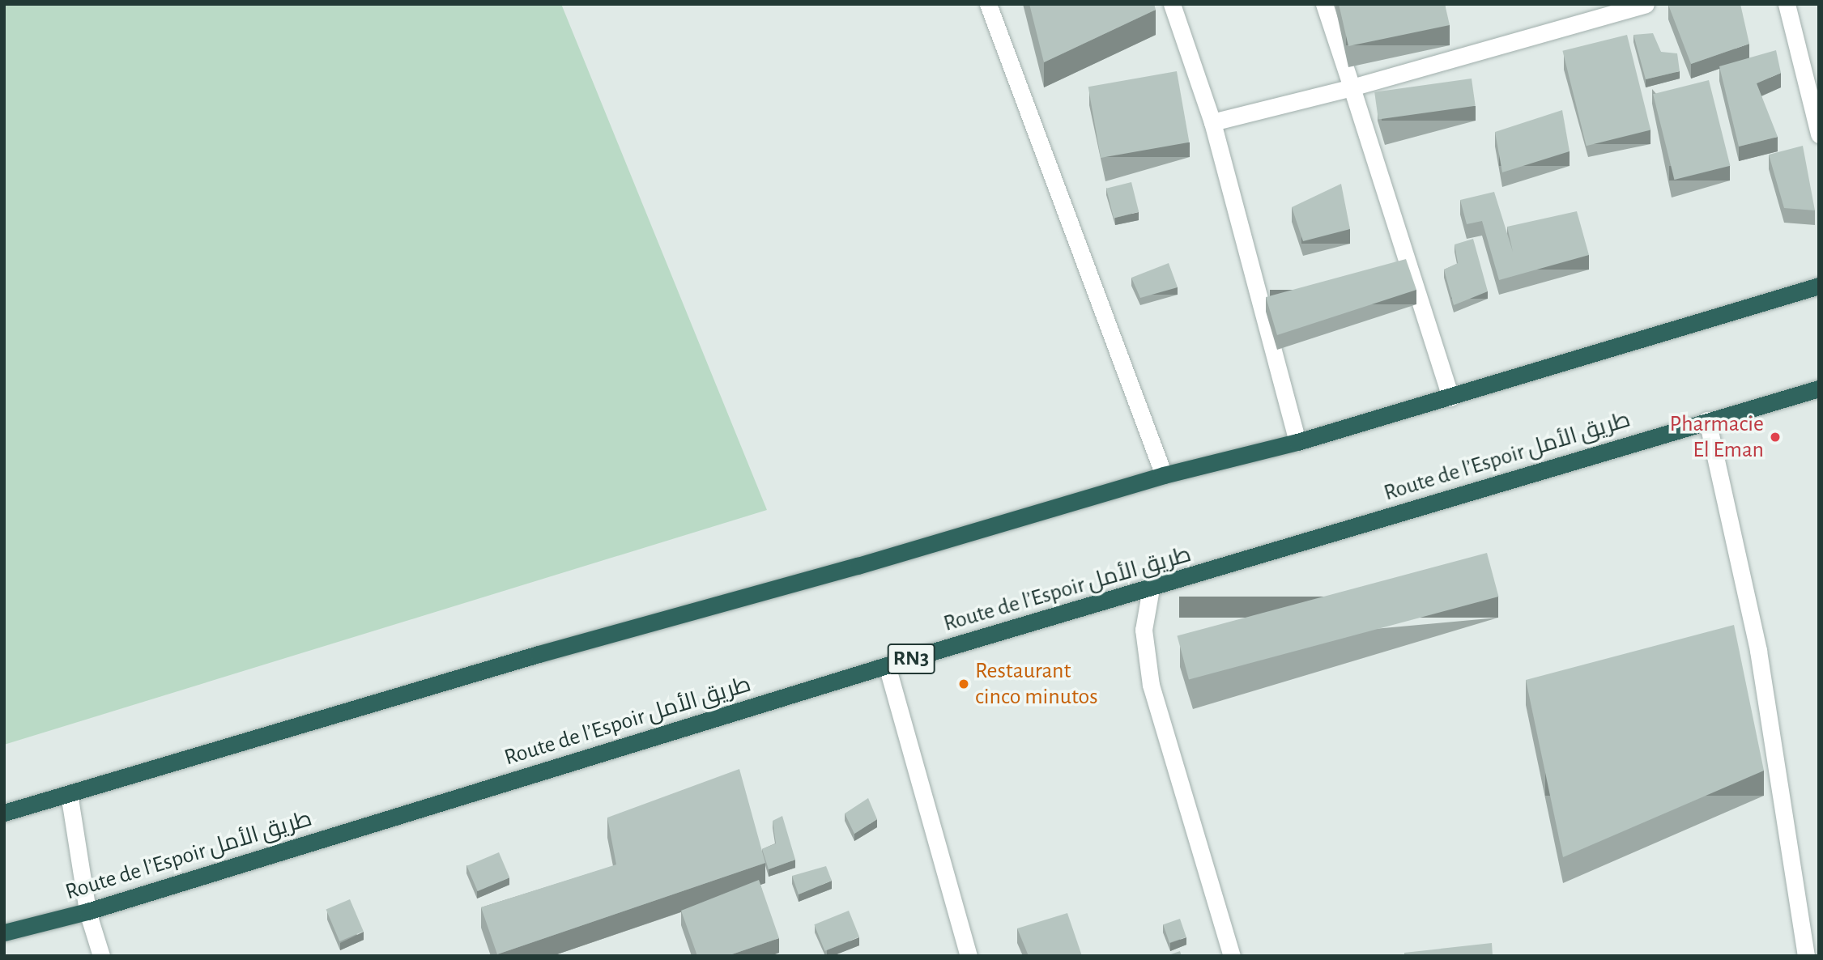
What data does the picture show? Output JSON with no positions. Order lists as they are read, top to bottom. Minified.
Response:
{"streets":{"highway":["Route de l’Espoir طريق الأمل","RN3"]},"places":["Pharmacie El Eman","Restaurant cinco minutos"]}
